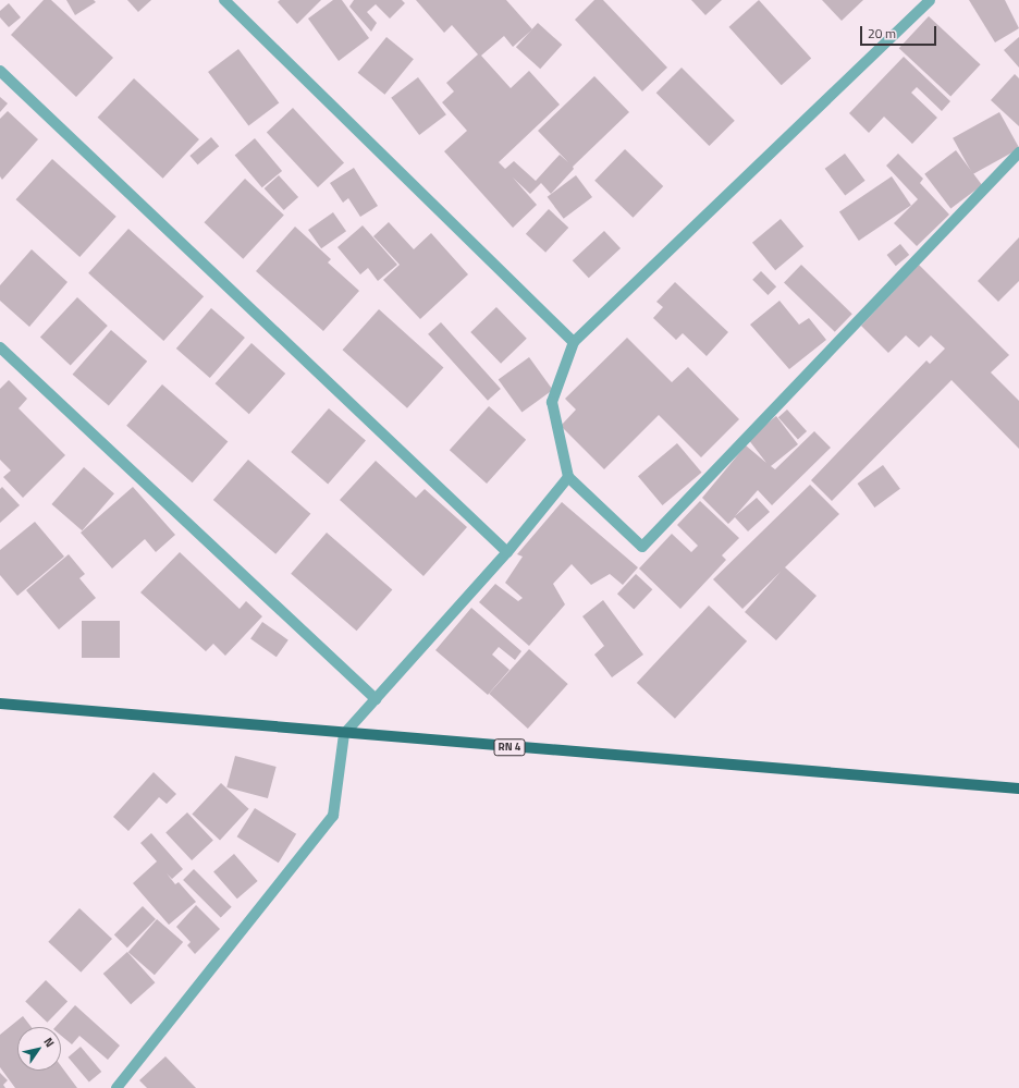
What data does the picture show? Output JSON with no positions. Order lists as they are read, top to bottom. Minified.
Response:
{"streets":{"main road":["RN 4"]},"scale_bar":"20 m","north":"top right"}
